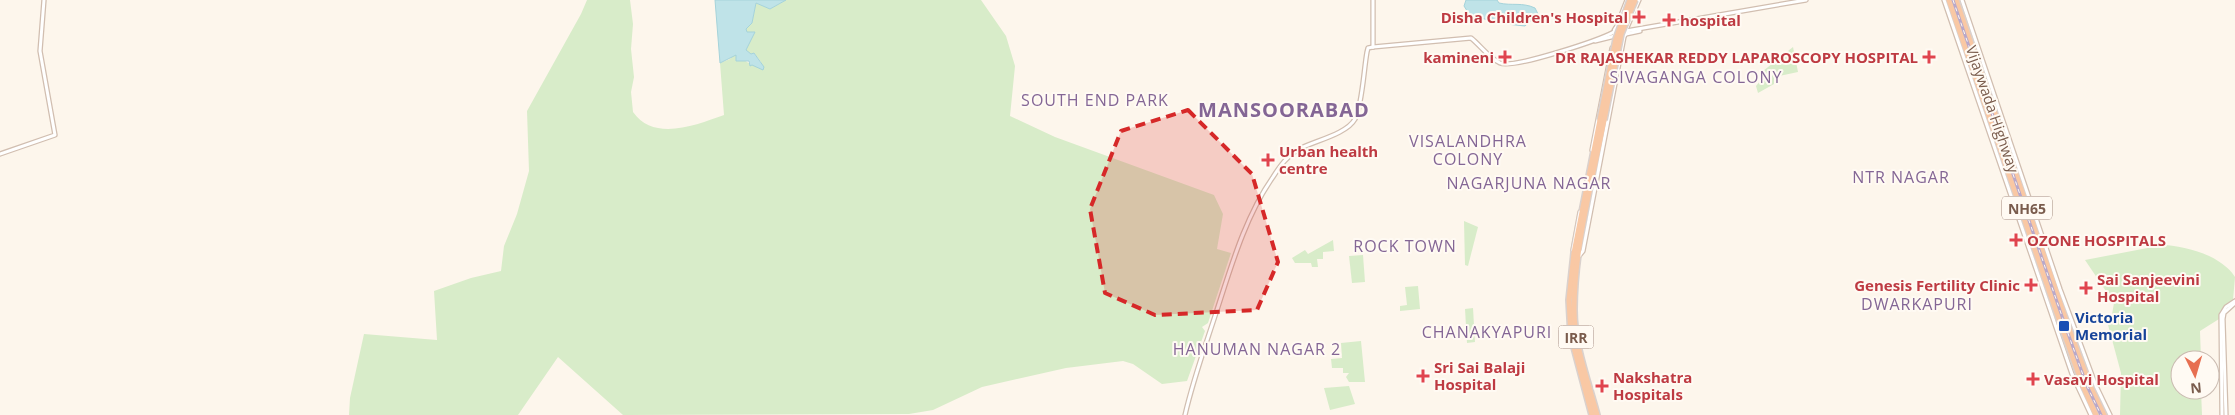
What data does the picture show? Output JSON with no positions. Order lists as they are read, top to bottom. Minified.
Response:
{"streets":{"highway":["Vijaywada Highway","NH65","IRR"]},"districts":["SIVAGANGA COLONY","SOUTH END PARK","MANSOORABAD","VISALANDHRA COLONY","NTR NAGAR","NAGARJUNA NAGAR","ROCK TOWN","DWARKAPURI","CHANAKYAPURI","HANUMAN NAGAR 2"],"places":{"health":["Disha Children's Hospital","hospital","kamineni","DR RAJASHEKAR REDDY LAPAROSCOPY HOSPITAL","Urban health centre","OZONE HOSPITALS","Genesis Fertility Clinic","Sai Sanjeevini Hospital","Sri Sai Balaji Hospital","Vasavi Hospital","Nakshatra Hospitals"],"transit":["Victoria Memorial"]},"north":"bottom"}
